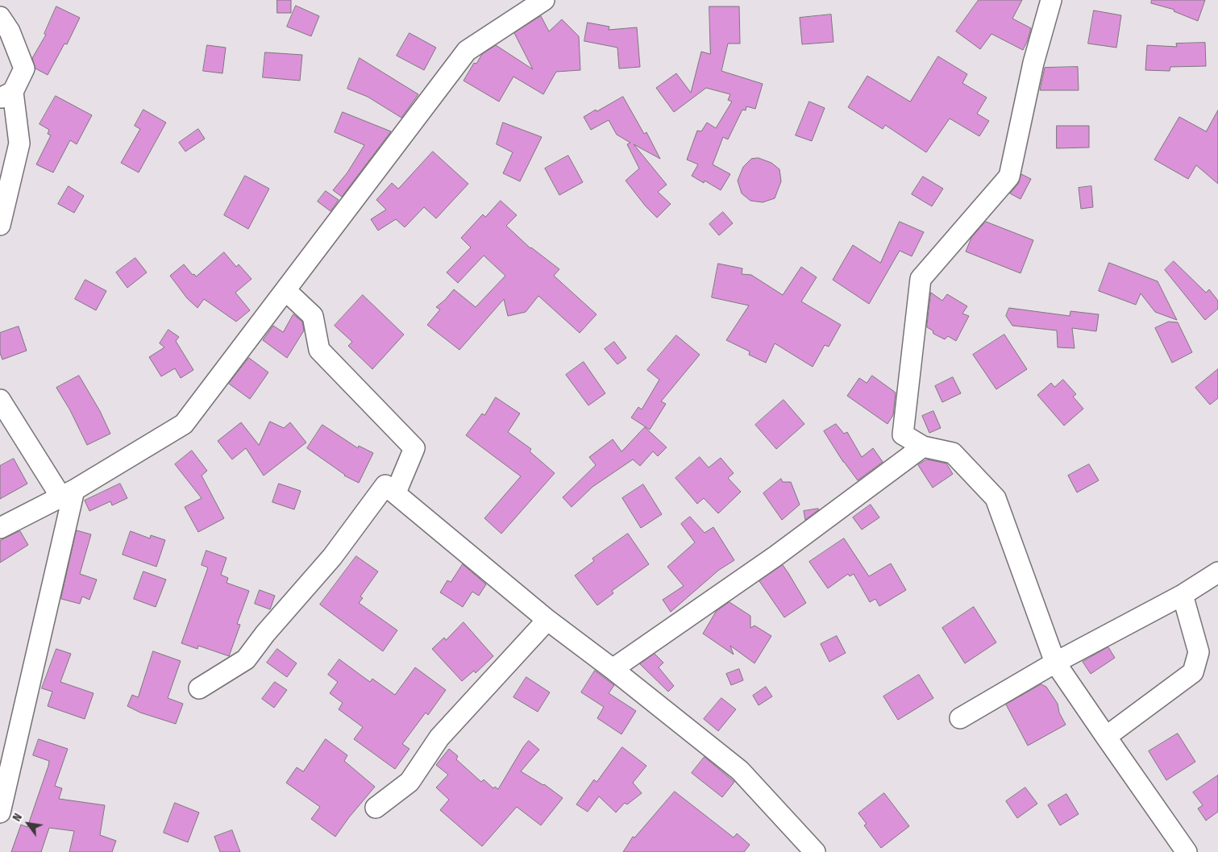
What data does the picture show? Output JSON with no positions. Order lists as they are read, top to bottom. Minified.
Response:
{"north":"top left"}
